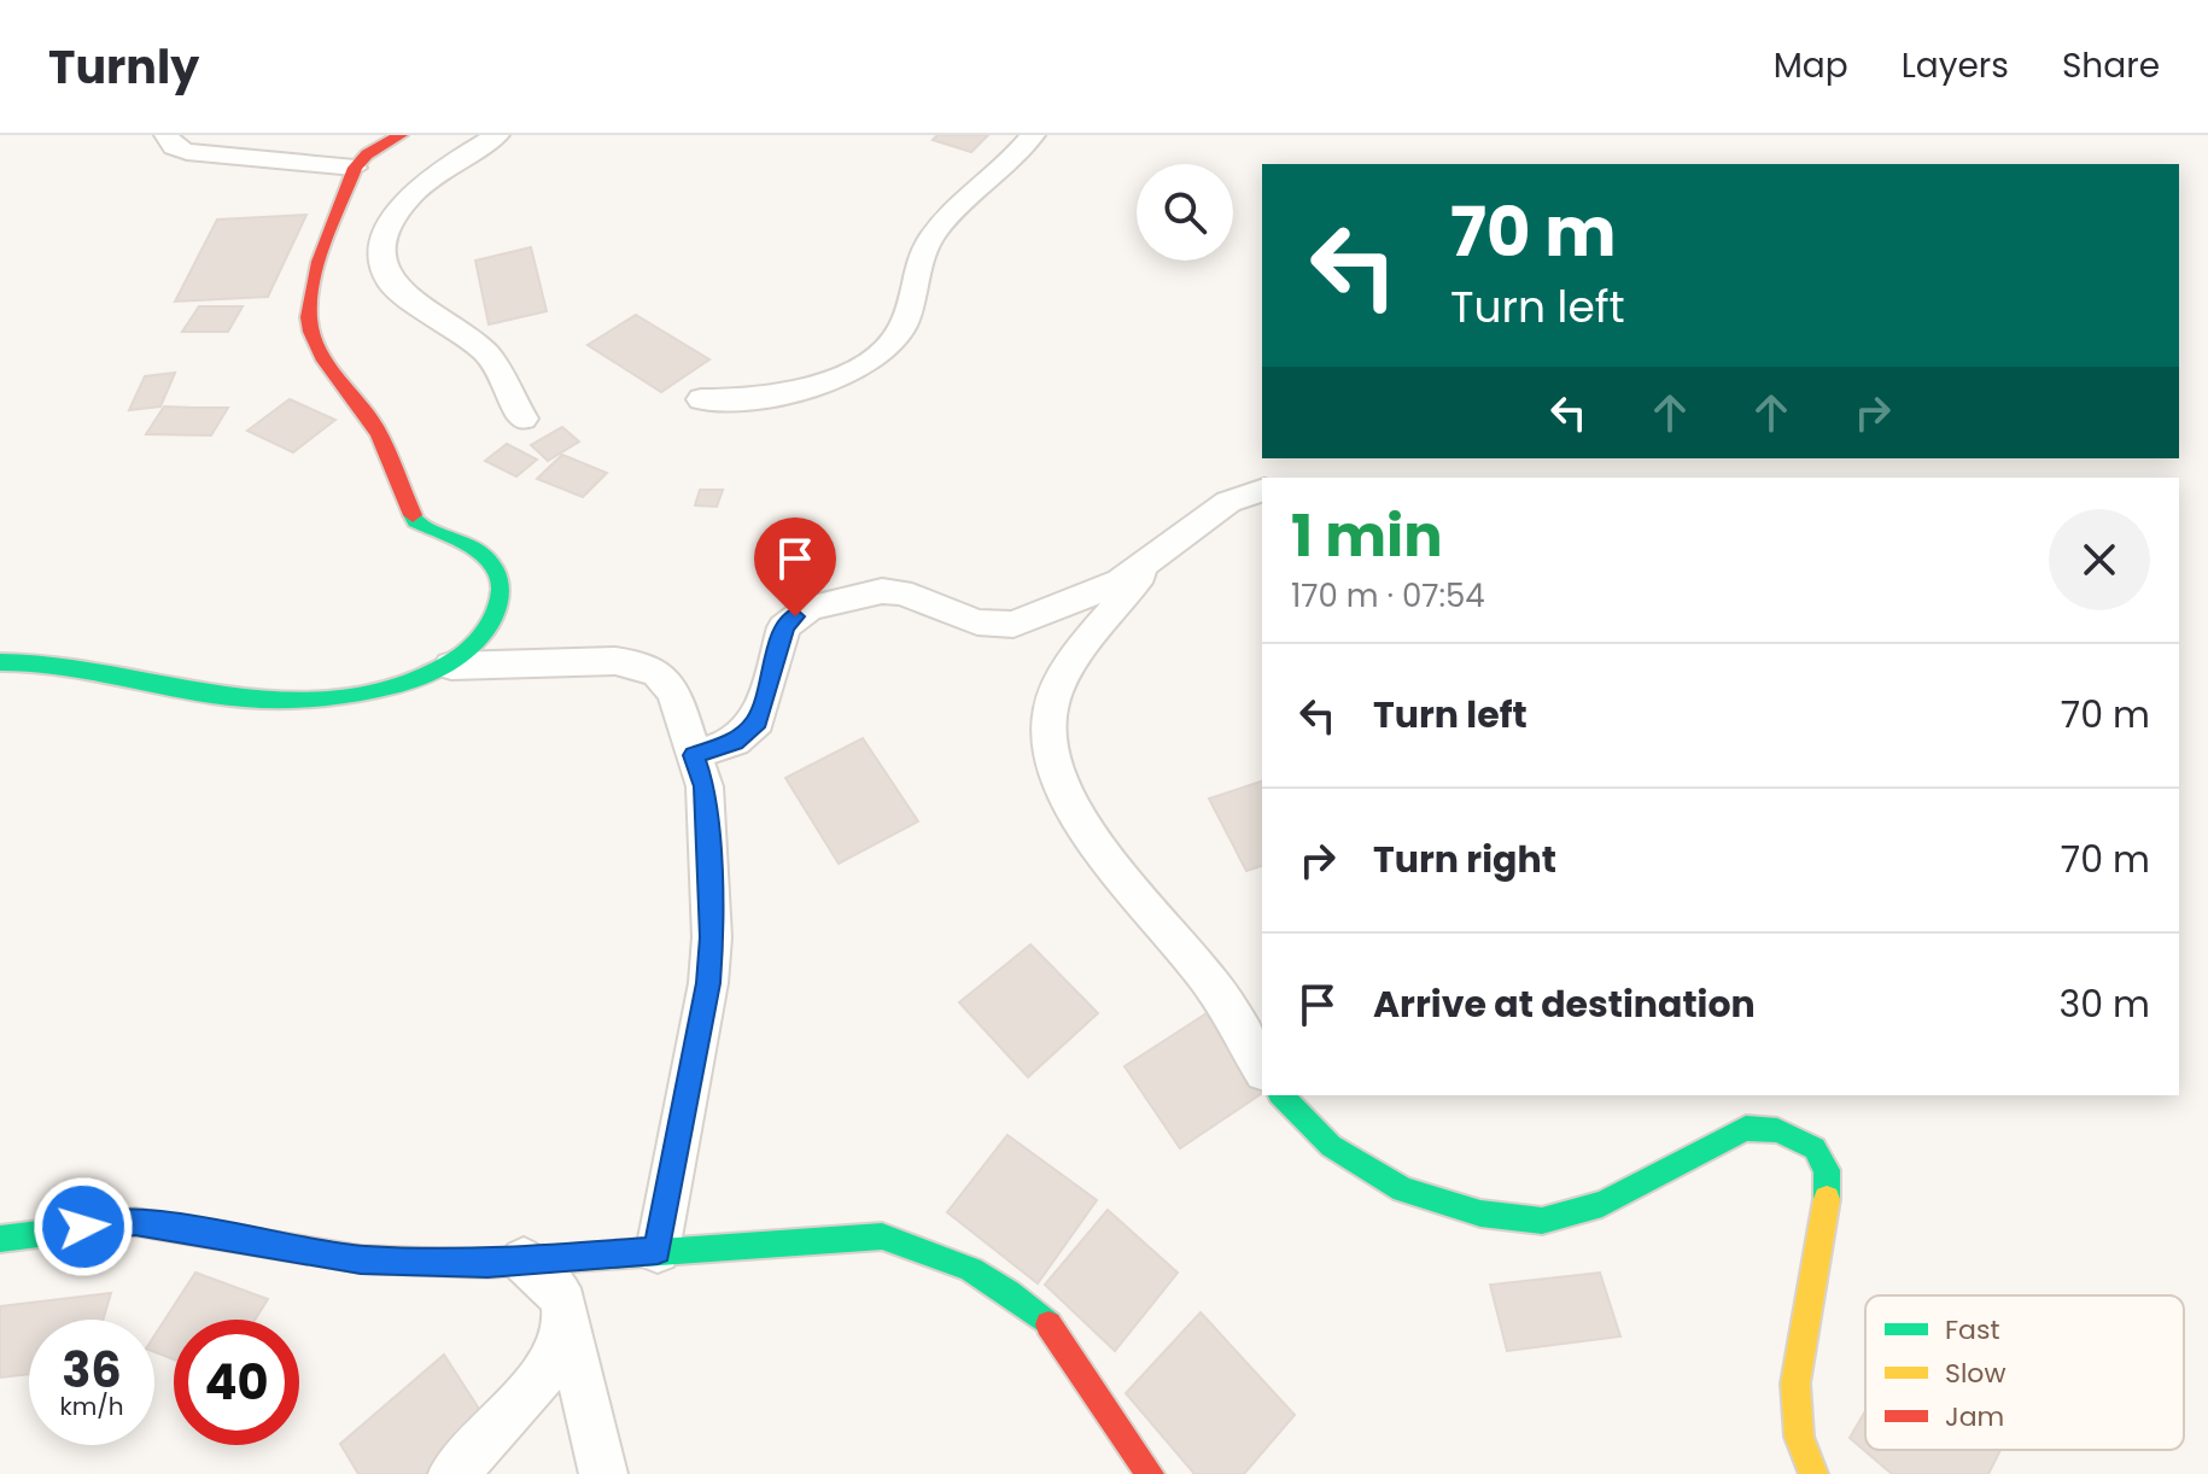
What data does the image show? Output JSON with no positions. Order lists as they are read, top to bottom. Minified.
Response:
{"legend":["Fast","Slow","Jam"],"page":{"header":"Turnly","nav":["Map","Layers","Share"],"turn":["70 m","Turn left"],"heading":["1 min","170 m · 07:54"],"list":[{"name":"Turn left","value":"70 m"},{"name":"Turn right","value":"70 m"},{"name":"Arrive at destination","value":"30 m"}],"speed":"36 km/h","limit":"40"}}
